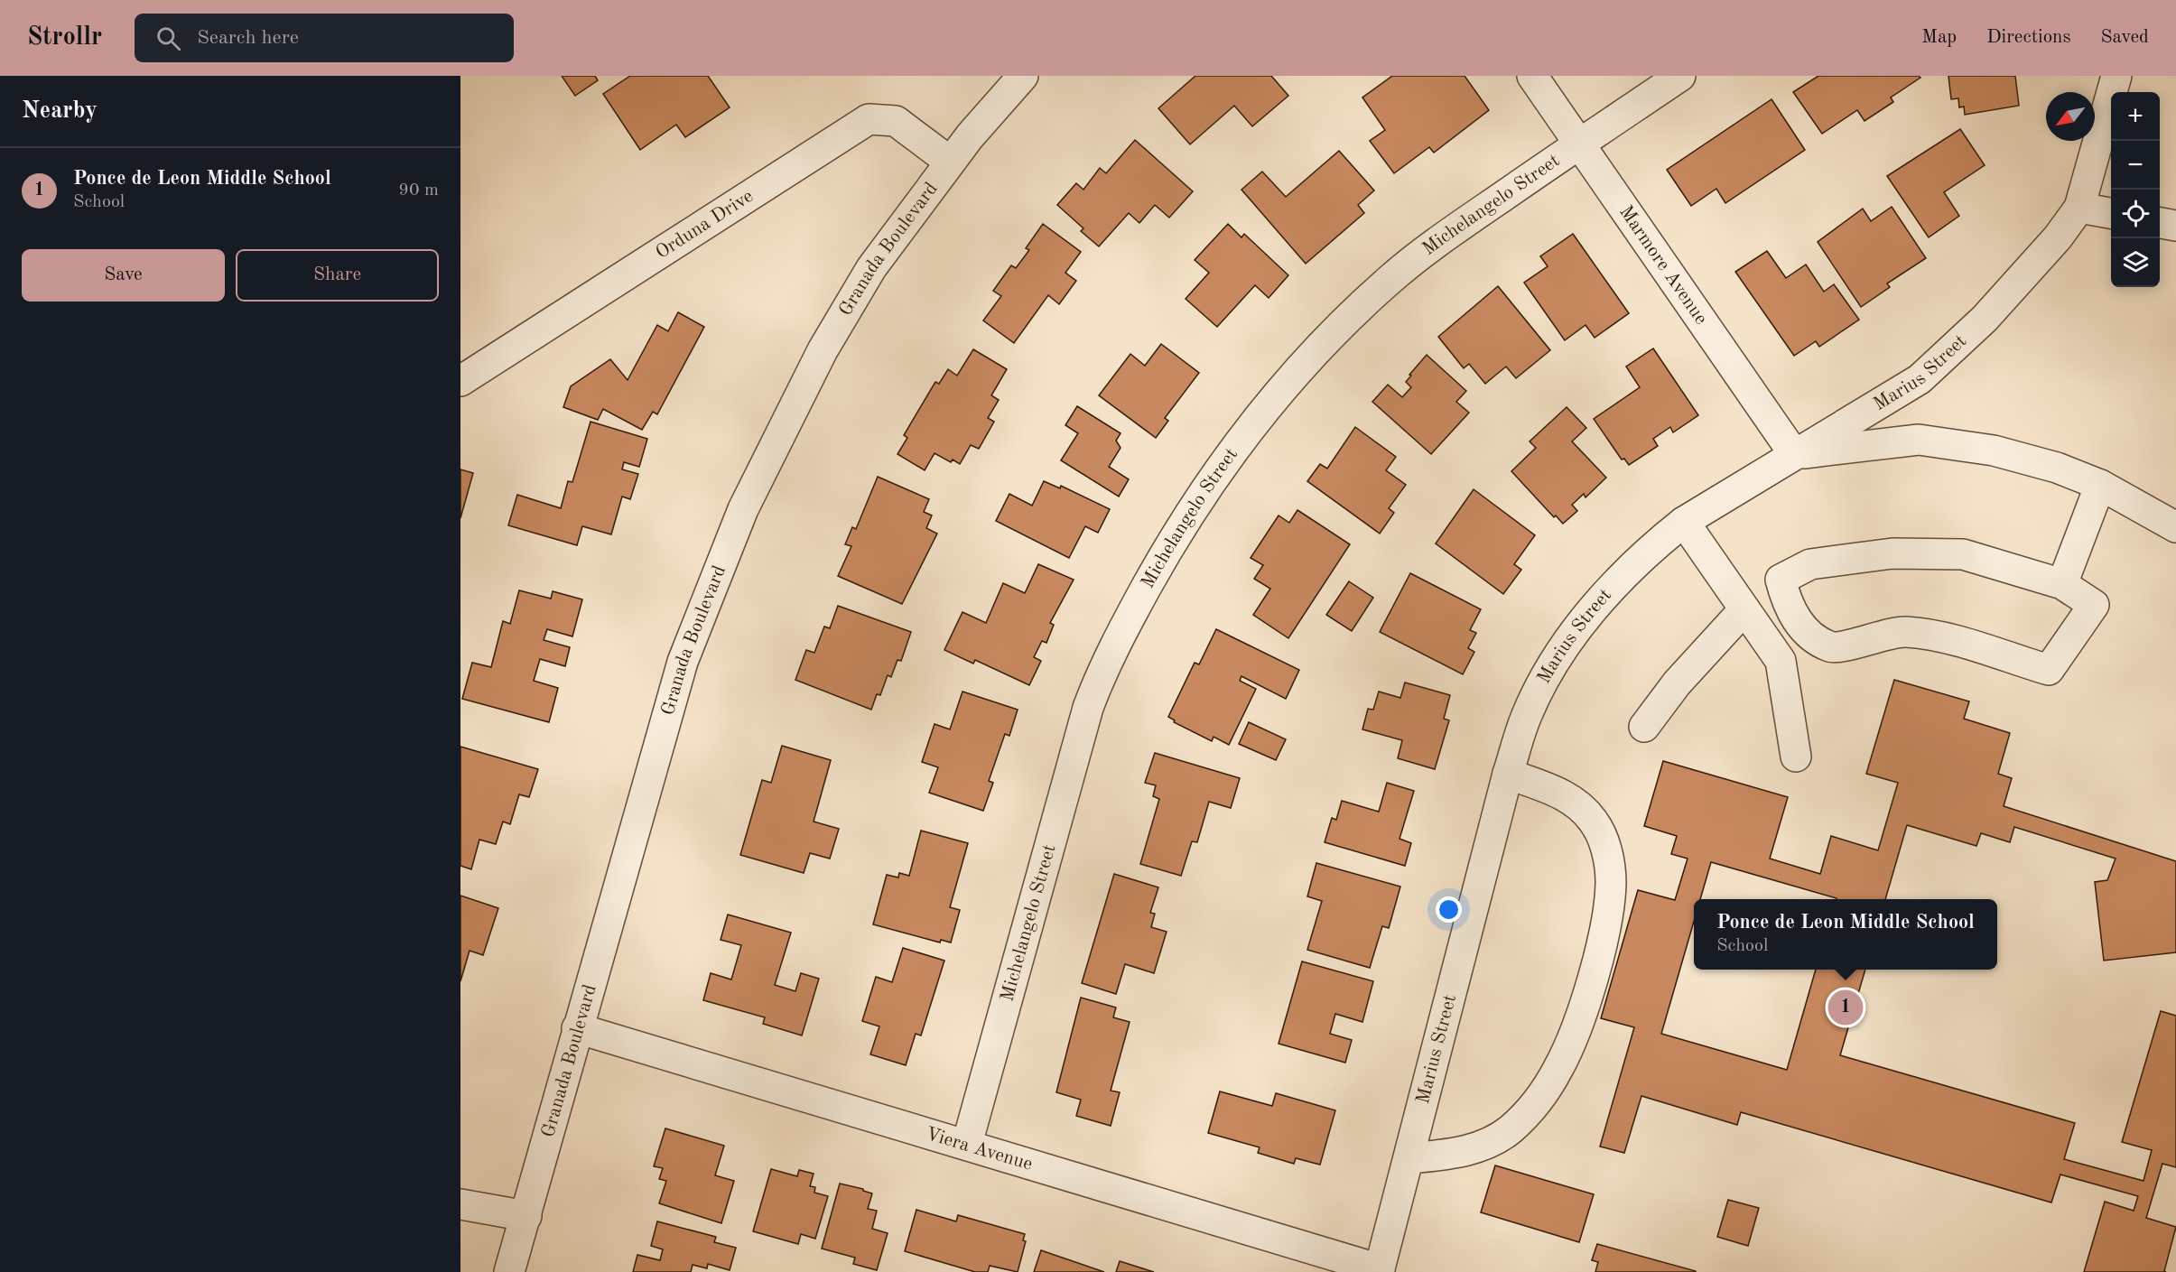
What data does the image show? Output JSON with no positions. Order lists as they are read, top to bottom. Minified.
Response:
{"streets":{"street":["Michelangelo Street","Orduna Drive","Granada Boulevard","Marmore Avenue","Marius Street","Viera Avenue"]},"crossings":[["Michelangelo Street","Marmore Avenue"],["Michelangelo Street","Viera Avenue"],["Orduna Drive","Granada Boulevard"],["Granada Boulevard","Viera Avenue"],["Marmore Avenue","Marius Street"],["Marius Street","Viera Avenue"]],"north":"bottom left","page":{"header":"Strollr","search":"Search here","nav":["Map","Directions","Saved"],"heading":"Nearby","map_buttons":["+","−"],"list":[{"mark":"1","name":"Ponce de Leon Middle School","note":"School","value":"90 m"}],"buttons":["Save","Share"],"popup":["Ponce de Leon Middle School","School"],"pins":"1"}}
